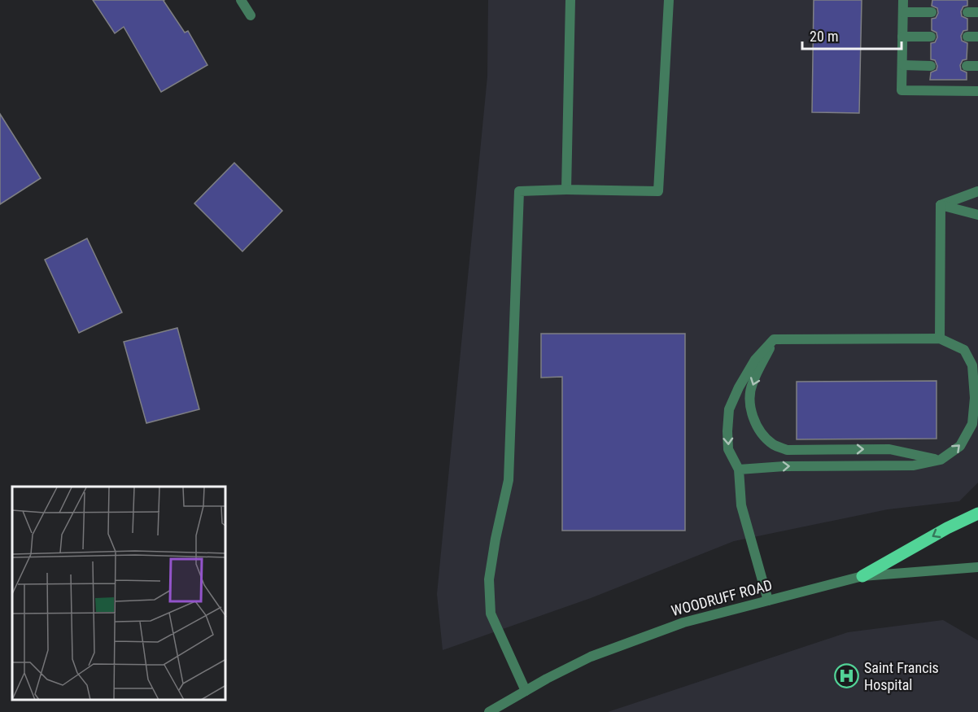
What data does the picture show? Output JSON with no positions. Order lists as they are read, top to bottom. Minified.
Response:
{"streets":{"street":["WOODRUFF ROAD"]},"places":{"hospital":["Saint Francis Hospital"]},"scale_bar":"20 m"}
